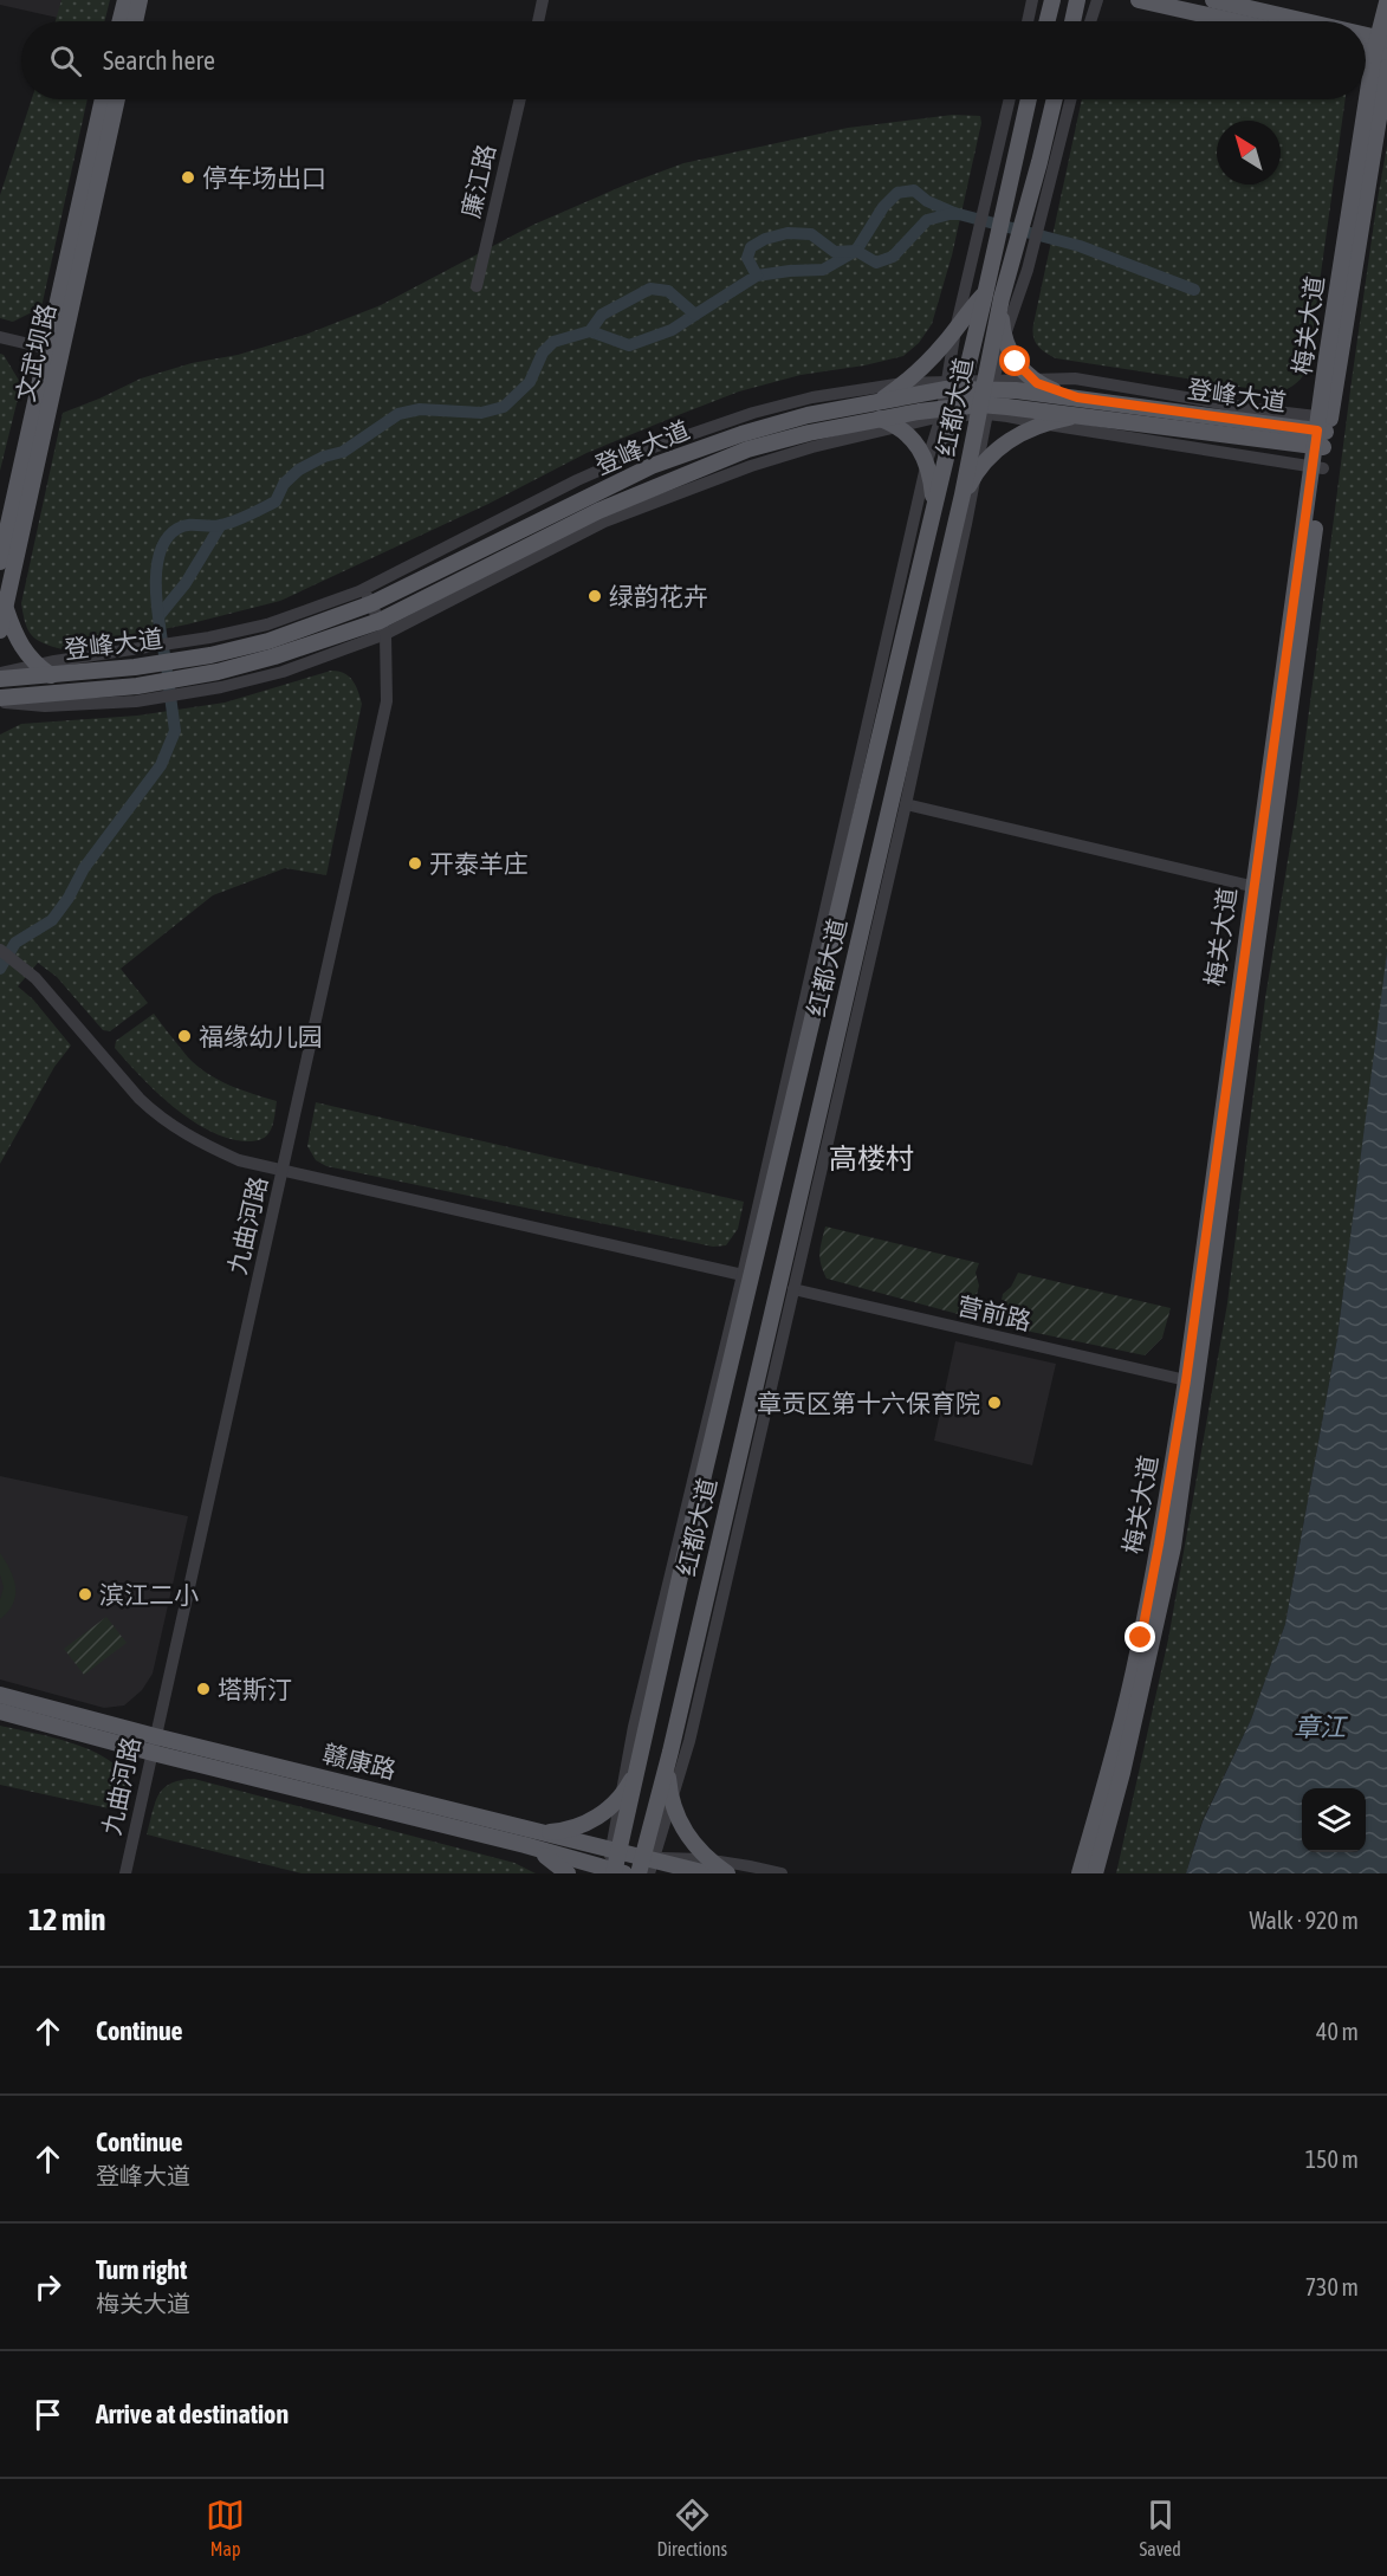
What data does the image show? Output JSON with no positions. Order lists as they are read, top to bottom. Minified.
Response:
{"streets":{"main road":["梅关大道","文武坝路","登峰大道","红都大道","赣康路"],"street":["廉江路","九曲河路","营前路"]},"crossings":[["梅关大道","登峰大道"],["梅关大道","营前路"],["登峰大道","红都大道"],["登峰大道","九曲河路"],["红都大道","赣康路"],["九曲河路","赣康路"]],"districts":["高楼村"],"water":["章江"],"places":["停车场出口","绿韵花卉","开泰羊庄","福缘幼儿园","章贡区第十六保育院","滨江二小","塔斯汀"],"north":"top left","page":{"search":"Search here","heading":["12 min","Walk · 920 m"],"list":[["Continue","40 m"],["Continue","登峰大道","150 m"],["Turn right","梅关大道","730 m"],"Arrive at destination"],"nav":["Map","Directions","Saved"]}}
